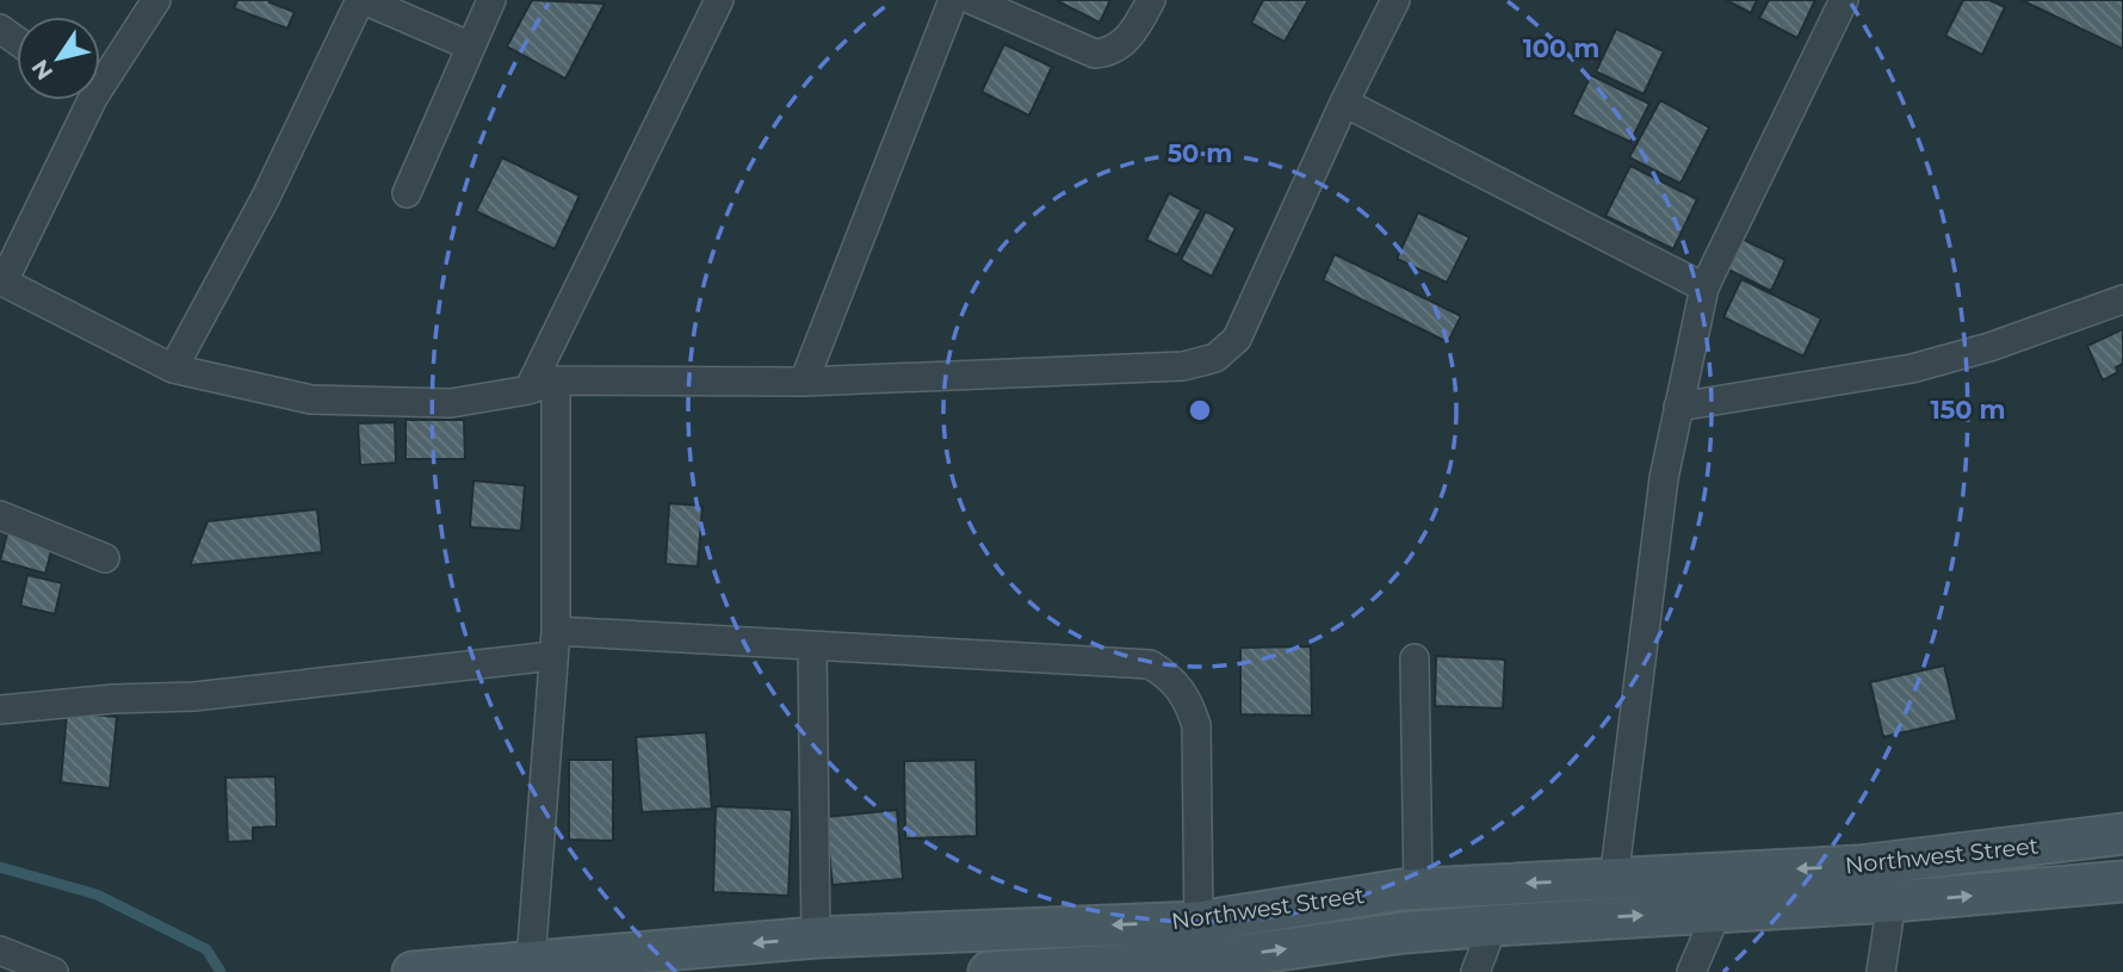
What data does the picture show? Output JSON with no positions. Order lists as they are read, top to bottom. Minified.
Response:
{"streets":{"main road":["Northwest Street"]},"north":"bottom left","rings":["100 m","50 m","150 m"]}
